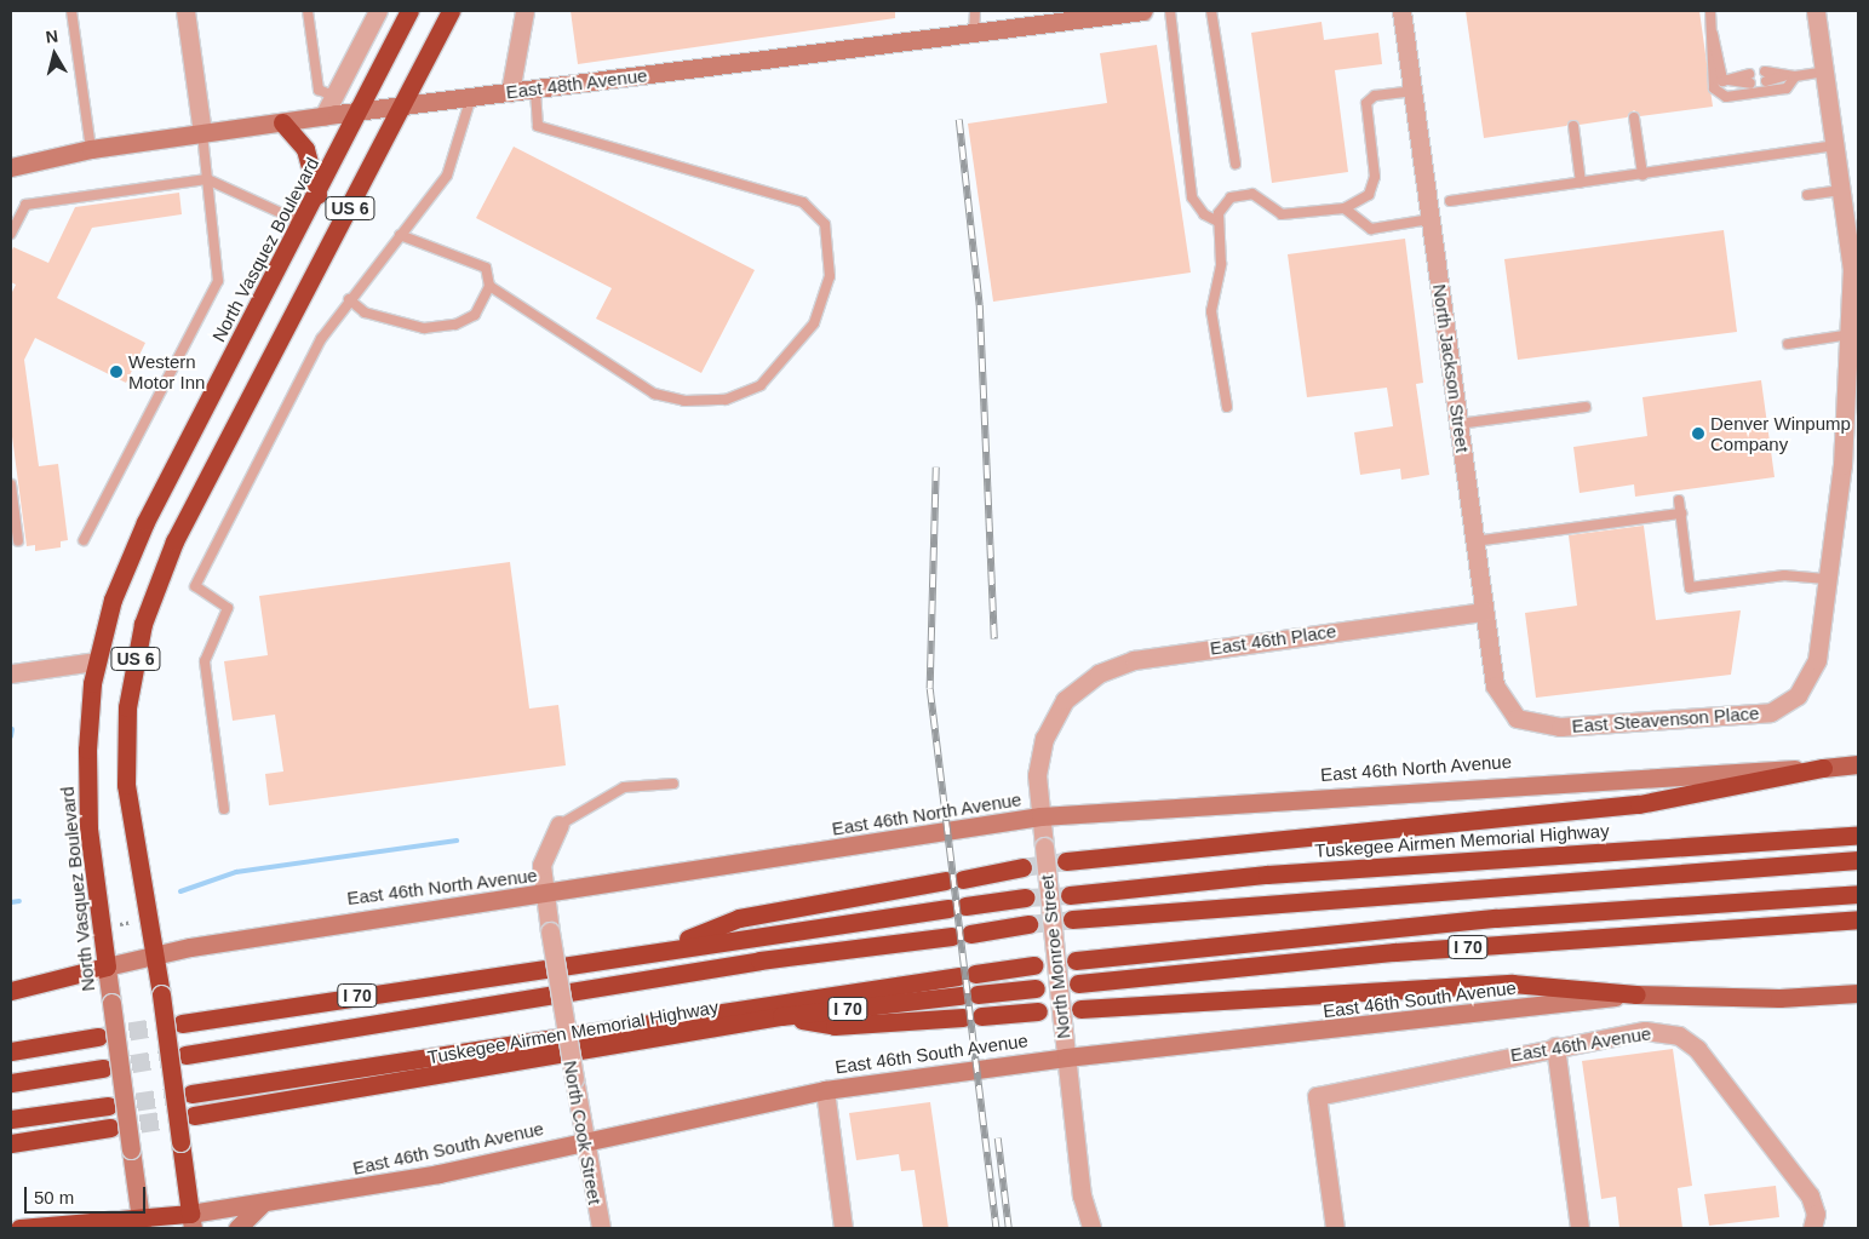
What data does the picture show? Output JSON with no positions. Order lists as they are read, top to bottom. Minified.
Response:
{"streets":{"highway":["US 6","North Vasquez Boulevard","East 46th North Avenue","Tuskegee Airmen Memorial Highway","I 70","East 46th South Avenue"],"main road":["East 48th Avenue"],"street":["North Jackson Street","East 46th Place","East Steavenson Place","North Monroe Street","East 46th Avenue","North Cook Street"]},"crossings":[["East 48th Avenue","US 6"],["East 48th Avenue","North Vasquez Boulevard"],["US 6","East 46th North Avenue"],["US 6","East 46th South Avenue"],["North Vasquez Boulevard","East 46th North Avenue"],["North Vasquez Boulevard","East 46th South Avenue"],["North Jackson Street","East 46th Place"],["North Jackson Street","East Steavenson Place"],["East 46th Place","North Monroe Street"],["East 46th North Avenue","North Monroe Street"],["East 46th North Avenue","North Cook Street"],["North Monroe Street","East 46th South Avenue"],["East 46th South Avenue","North Cook Street"]],"places":["Western Motor Inn","Denver Winpump Company"],"scale_bar":"50 m","north":"top"}
